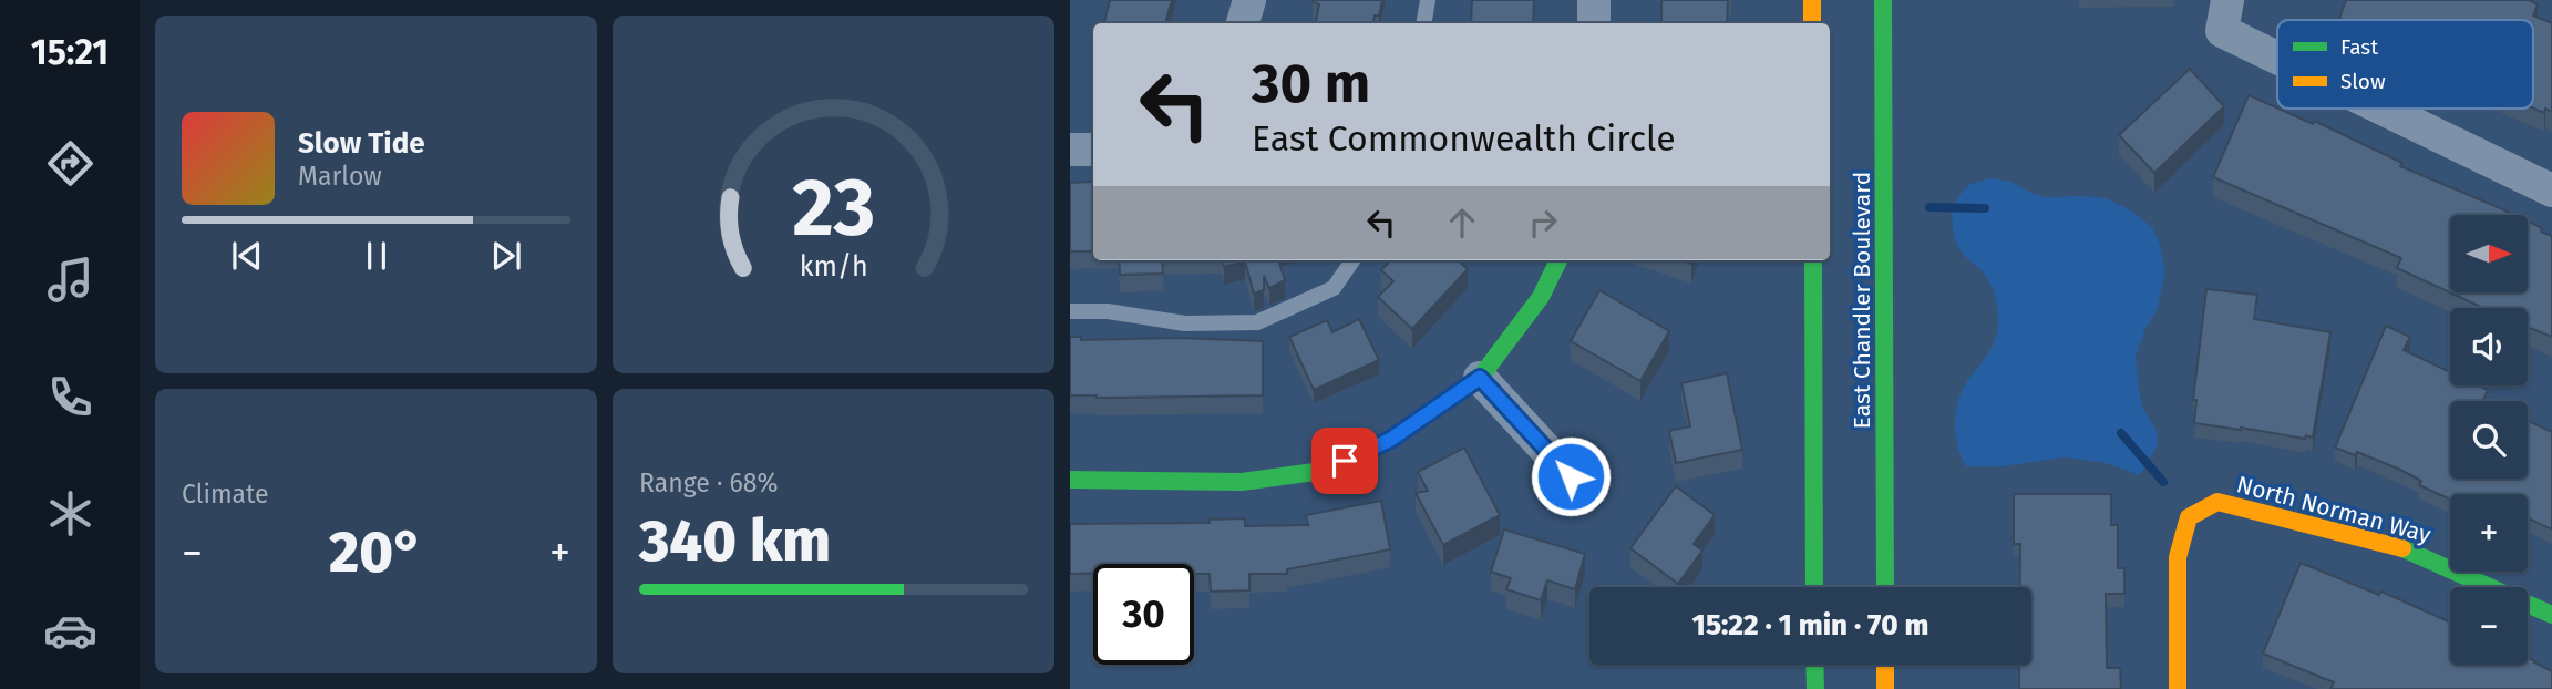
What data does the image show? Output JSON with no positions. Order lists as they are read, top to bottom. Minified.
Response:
{"streets":{"street":["East Chandler Boulevard","North Norman Way"]},"legend":["Fast","Slow"],"north":"right","page":{"tabs":"15:21","turn":["30 m","East Commonwealth Circle"],"song":["Slow Tide","Marlow"],"map_buttons":["+","−"],"tile":["Climate",["Range · 68%","340 km"]],"heat":["−","20°","+"],"limit":"30","trip":"15:22 · 1 min · 70 m","gauge":["23","km/h"]}}
